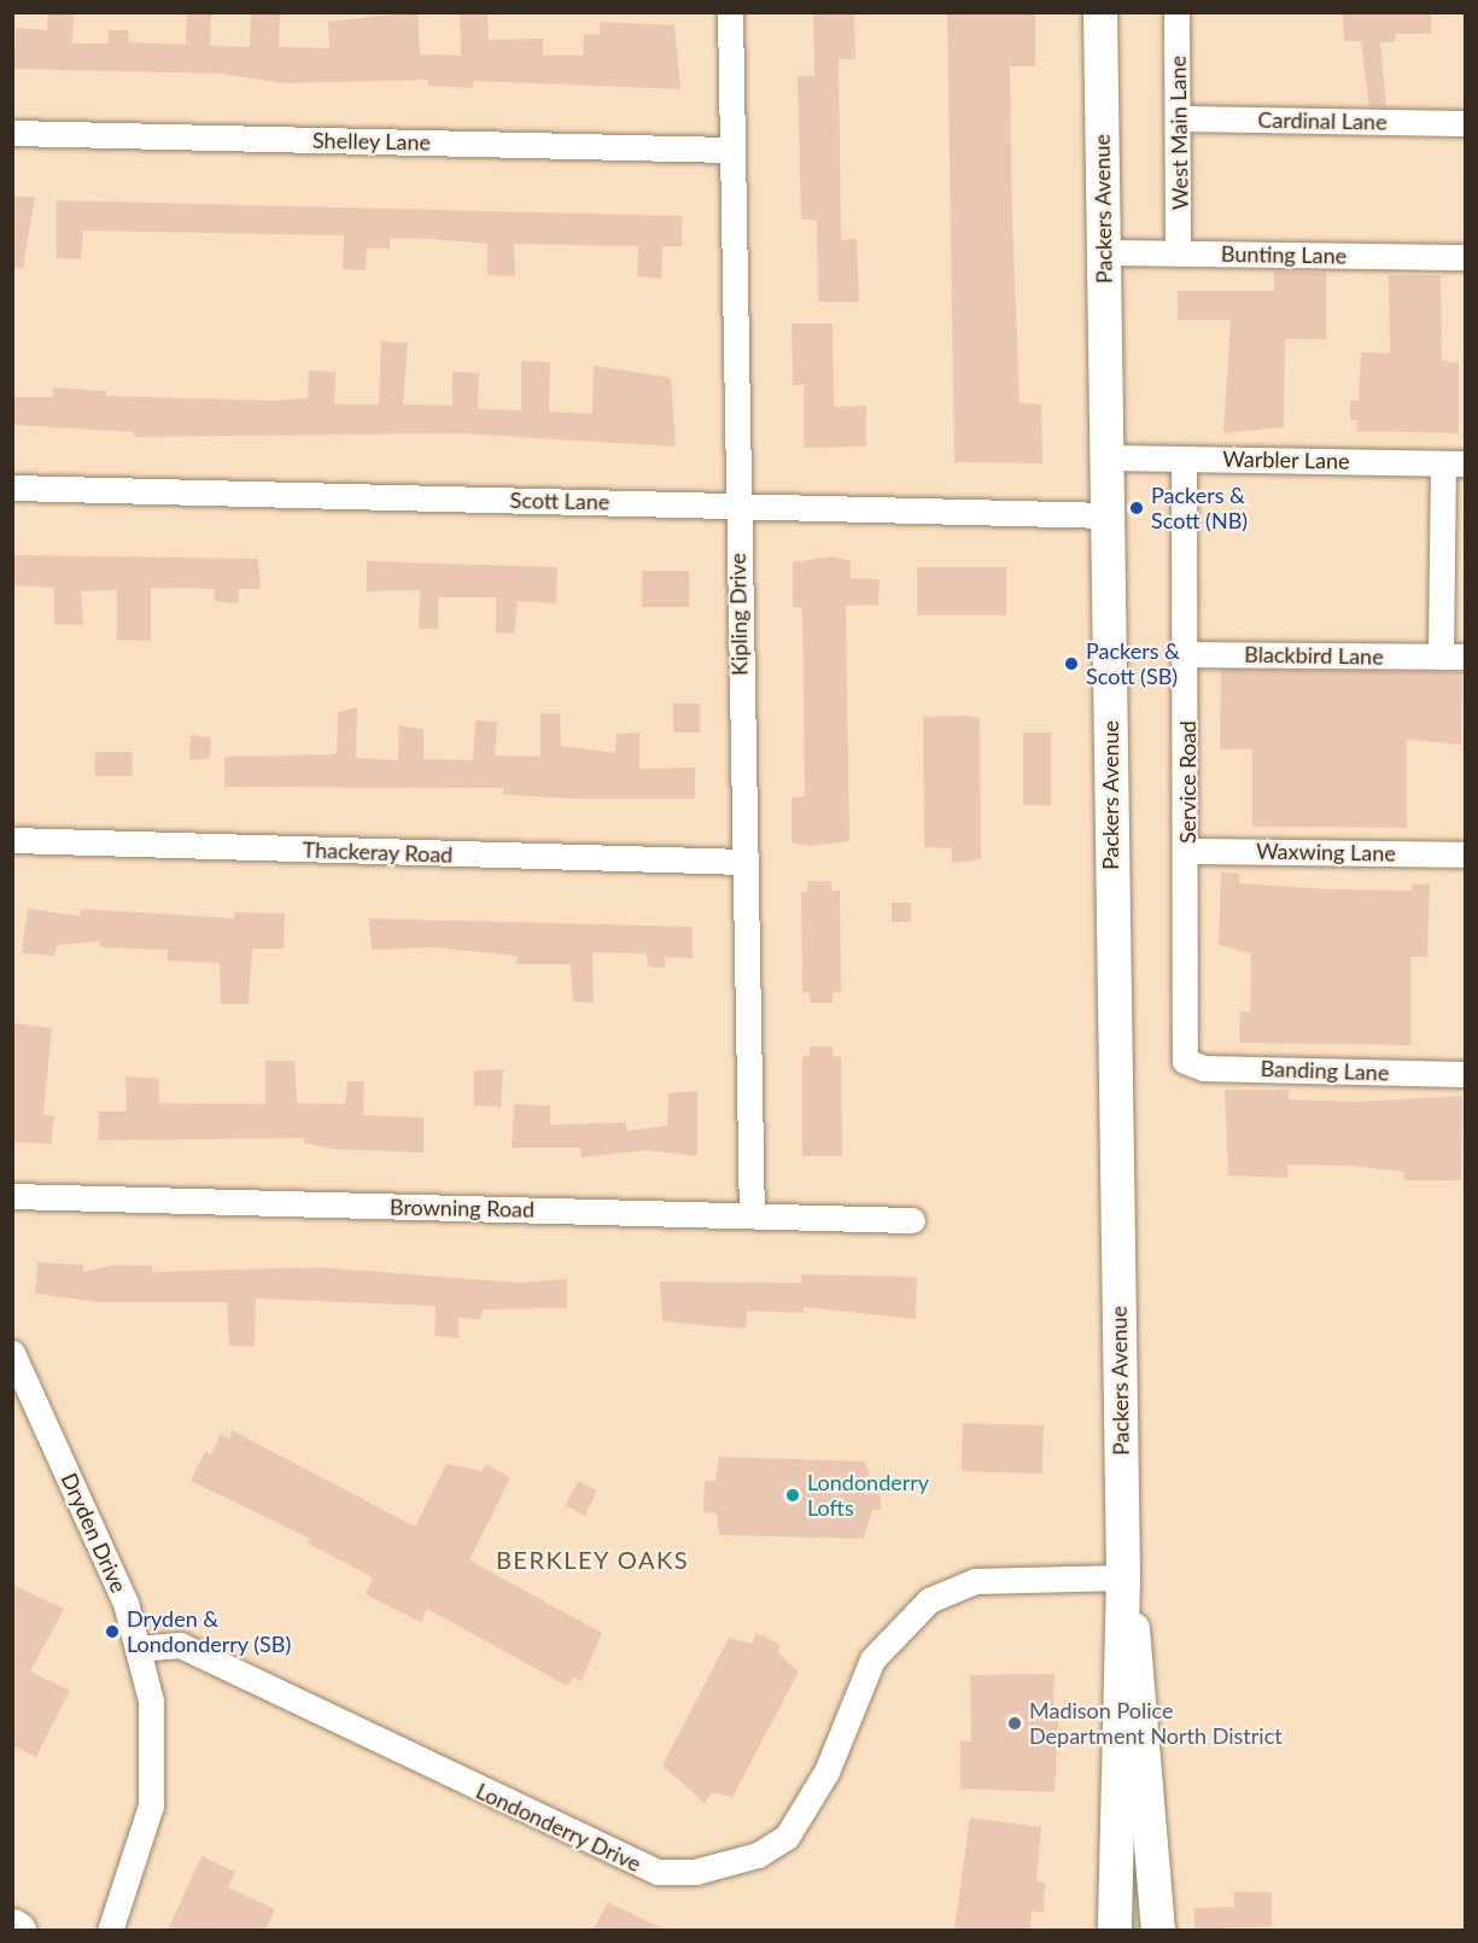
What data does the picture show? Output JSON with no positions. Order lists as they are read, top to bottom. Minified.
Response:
{"streets":{"main road":["Packers Avenue"],"street":["Cardinal Lane","West Main Lane","Shelley Lane","Bunting Lane","Warbler Lane","Scott Lane","Kipling Drive","Blackbird Lane","Service Road","Thackeray Road","Waxwing Lane","Banding Lane","Browning Road","Dryden Drive","Londonderry Drive"]},"crossings":[["Cardinal Lane","West Main Lane"],["West Main Lane","Bunting Lane"],["Shelley Lane","Kipling Drive"],["Packers Avenue","Bunting Lane"],["Packers Avenue","Warbler Lane"],["Packers Avenue","Scott Lane"],["Packers Avenue","Londonderry Drive"],["Warbler Lane","Blackbird Lane"],["Warbler Lane","Service Road"],["Scott Lane","Kipling Drive"],["Kipling Drive","Thackeray Road"],["Kipling Drive","Browning Road"],["Blackbird Lane","Service Road"],["Service Road","Waxwing Lane"],["Service Road","Banding Lane"],["Dryden Drive","Londonderry Drive"]],"districts":["BERKLEY OAKS"],"places":["Packers & Scott (NB)","Packers & Scott (SB)","Londonderry Lofts","Dryden & Londonderry (SB)","Madison Police Department North District"]}
